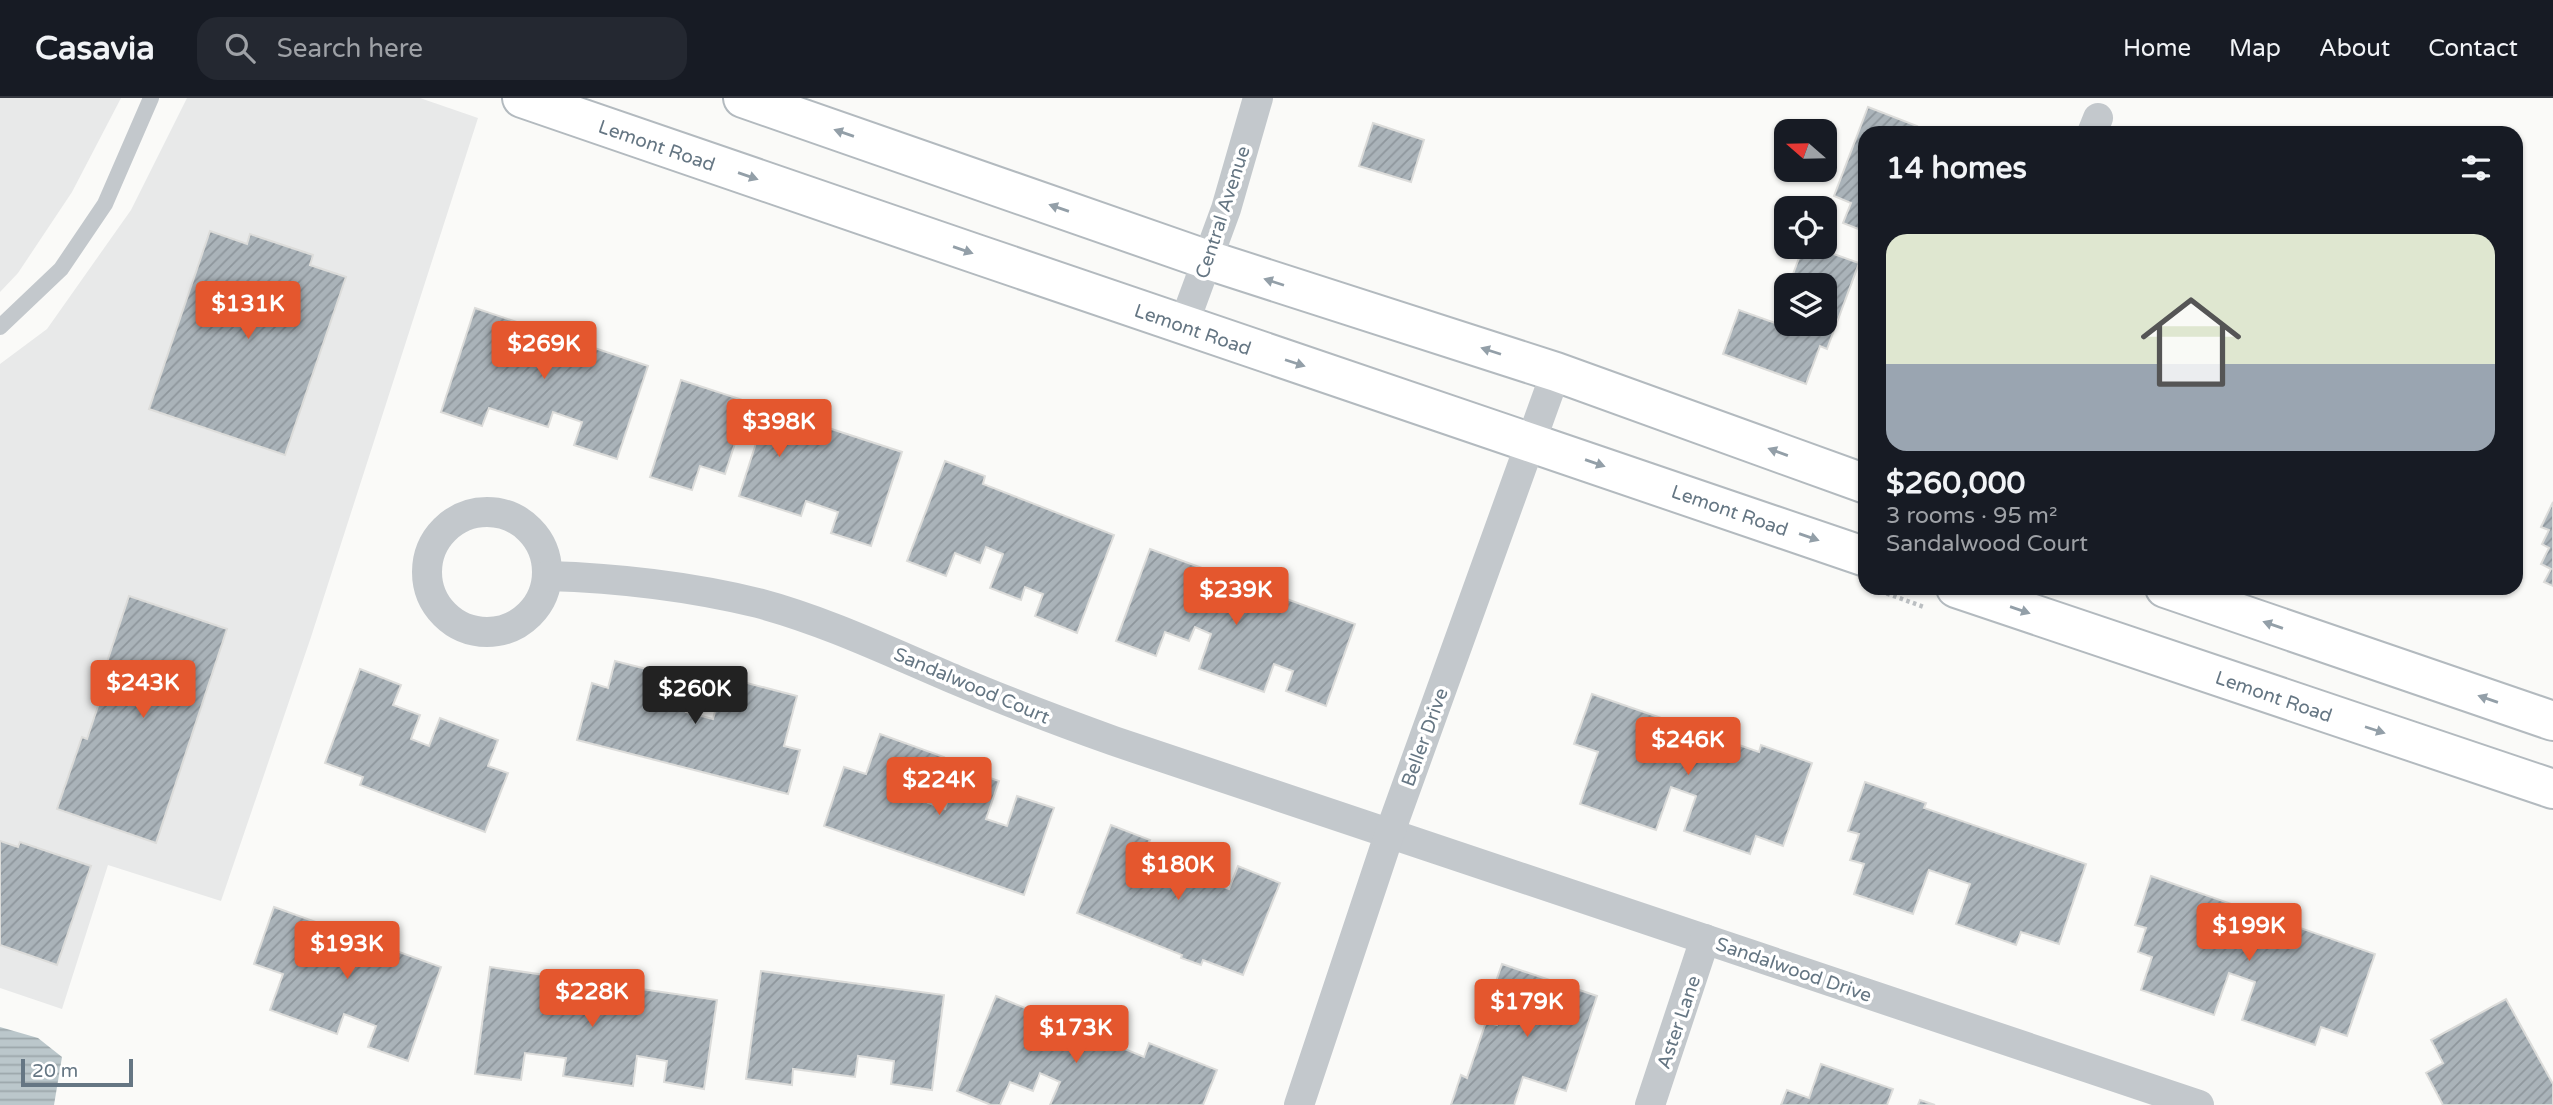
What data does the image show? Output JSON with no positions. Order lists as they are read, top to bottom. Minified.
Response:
{"streets":{"main road":["Lemont Road"],"street":["Central Avenue","Sandalwood Court","Beller Drive","Sandalwood Drive","Aster Lane"]},"crossings":[["Lemont Road","Central Avenue"],["Lemont Road","Beller Drive"],["Sandalwood Court","Beller Drive"],["Sandalwood Court","Sandalwood Drive"],["Beller Drive","Sandalwood Drive"],["Sandalwood Drive","Aster Lane"]],"scale_bar":"20 m","north":"left","page":{"header":"Casavia","search":"Search here","nav":["Home","Map","About","Contact"],"heading":"14 homes","list":[{"name":"$260,000","note":"3 rooms · 95 m² · Sandalwood Court"}],"price":["$131K","$269K","$398K","$239K","$243K","$260K","$246K","$224K","$180K","$199K","$193K","$228K","$179K","$173K"],"scale":"20 m"}}
